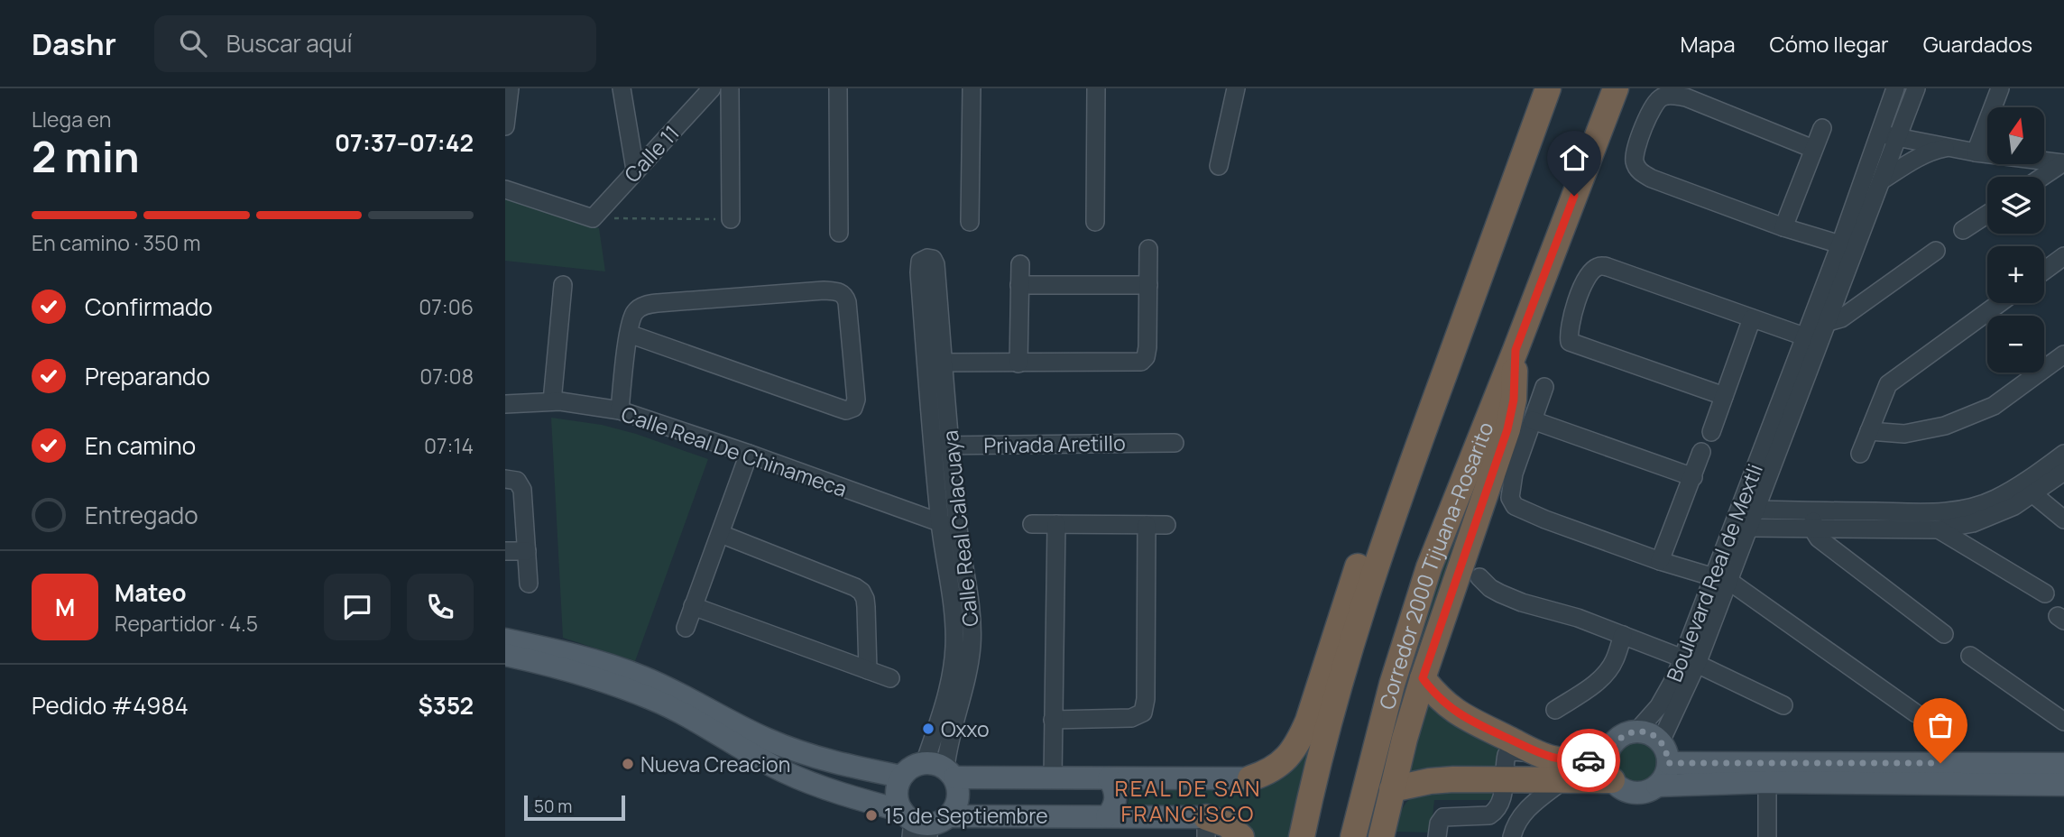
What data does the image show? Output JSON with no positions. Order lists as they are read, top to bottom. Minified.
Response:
{"streets":{"highway":["Corredor 2000 Tijuana-Rosarito"],"street":["Calle 11","Privada Aretillo","Calle Real De Chinameca","Calle Real Calacuaya","Boulevard Real de Mextli"]},"crossings":[["Privada Aretillo","Calle Real Calacuaya"],["Calle Real De Chinameca","Calle Real Calacuaya"]],"districts":["REAL DE SAN FRANCISCO"],"places":["Oxxo","Nueva Creacion","15 de Septiembre"],"scale_bar":"50 m","north":"top","page":{"header":"Dashr","search":"Buscar aquí","nav":["Mapa","Cómo llegar","Guardados"],"heading":["2 min","Llega en","07:37–07:42"],"panel":["Mateo","Repartidor · 4.5","Pedido #4984","$352"],"map_buttons":["+","−"],"bar":"En camino · 350 m","list":[["Confirmado","07:06"],["Preparando","07:08"],["En camino","07:14"],"Entregado"],"round":"M","scale":"50 m"}}
